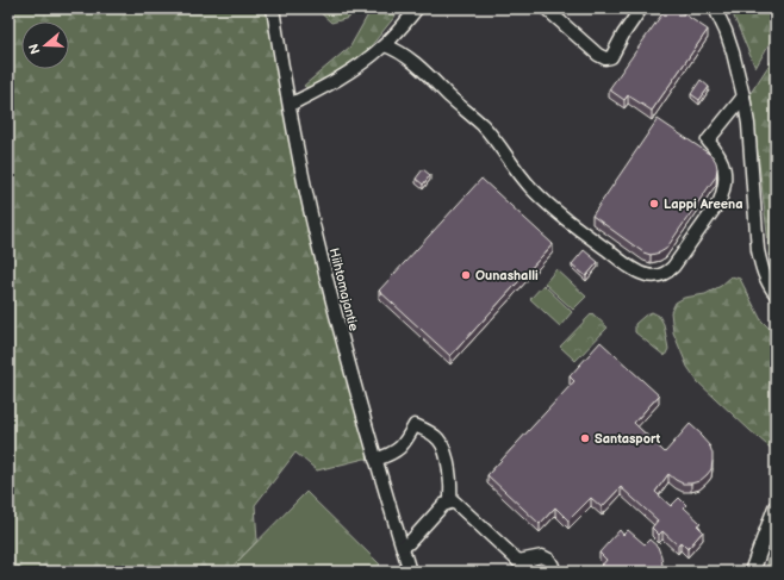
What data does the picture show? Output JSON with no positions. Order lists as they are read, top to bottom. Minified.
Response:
{"streets":{"street":["Hiihtomajantie"]},"places":["Lappi Areena","Ounashalli","Santasport"],"north":"left"}
